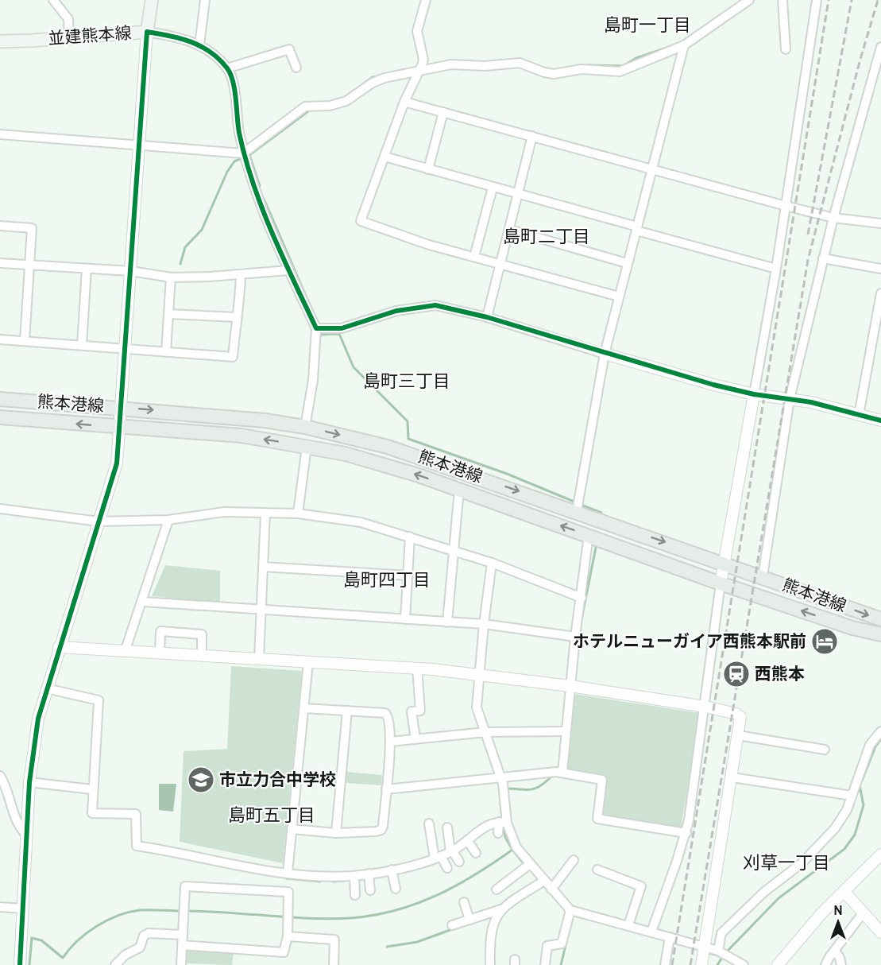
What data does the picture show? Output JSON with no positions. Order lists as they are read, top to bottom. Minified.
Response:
{"streets":{"main road":["並建熊本線","熊本港線"]},"districts":["島町一丁目","島町二丁目","島町三丁目","島町四丁目","島町五丁目","刈草一丁目"],"places":{"hotel":["ホテルニューガイア西熊本駅前"],"station":["西熊本"],"school or university":["市立力合中学校"]},"north":"top"}
